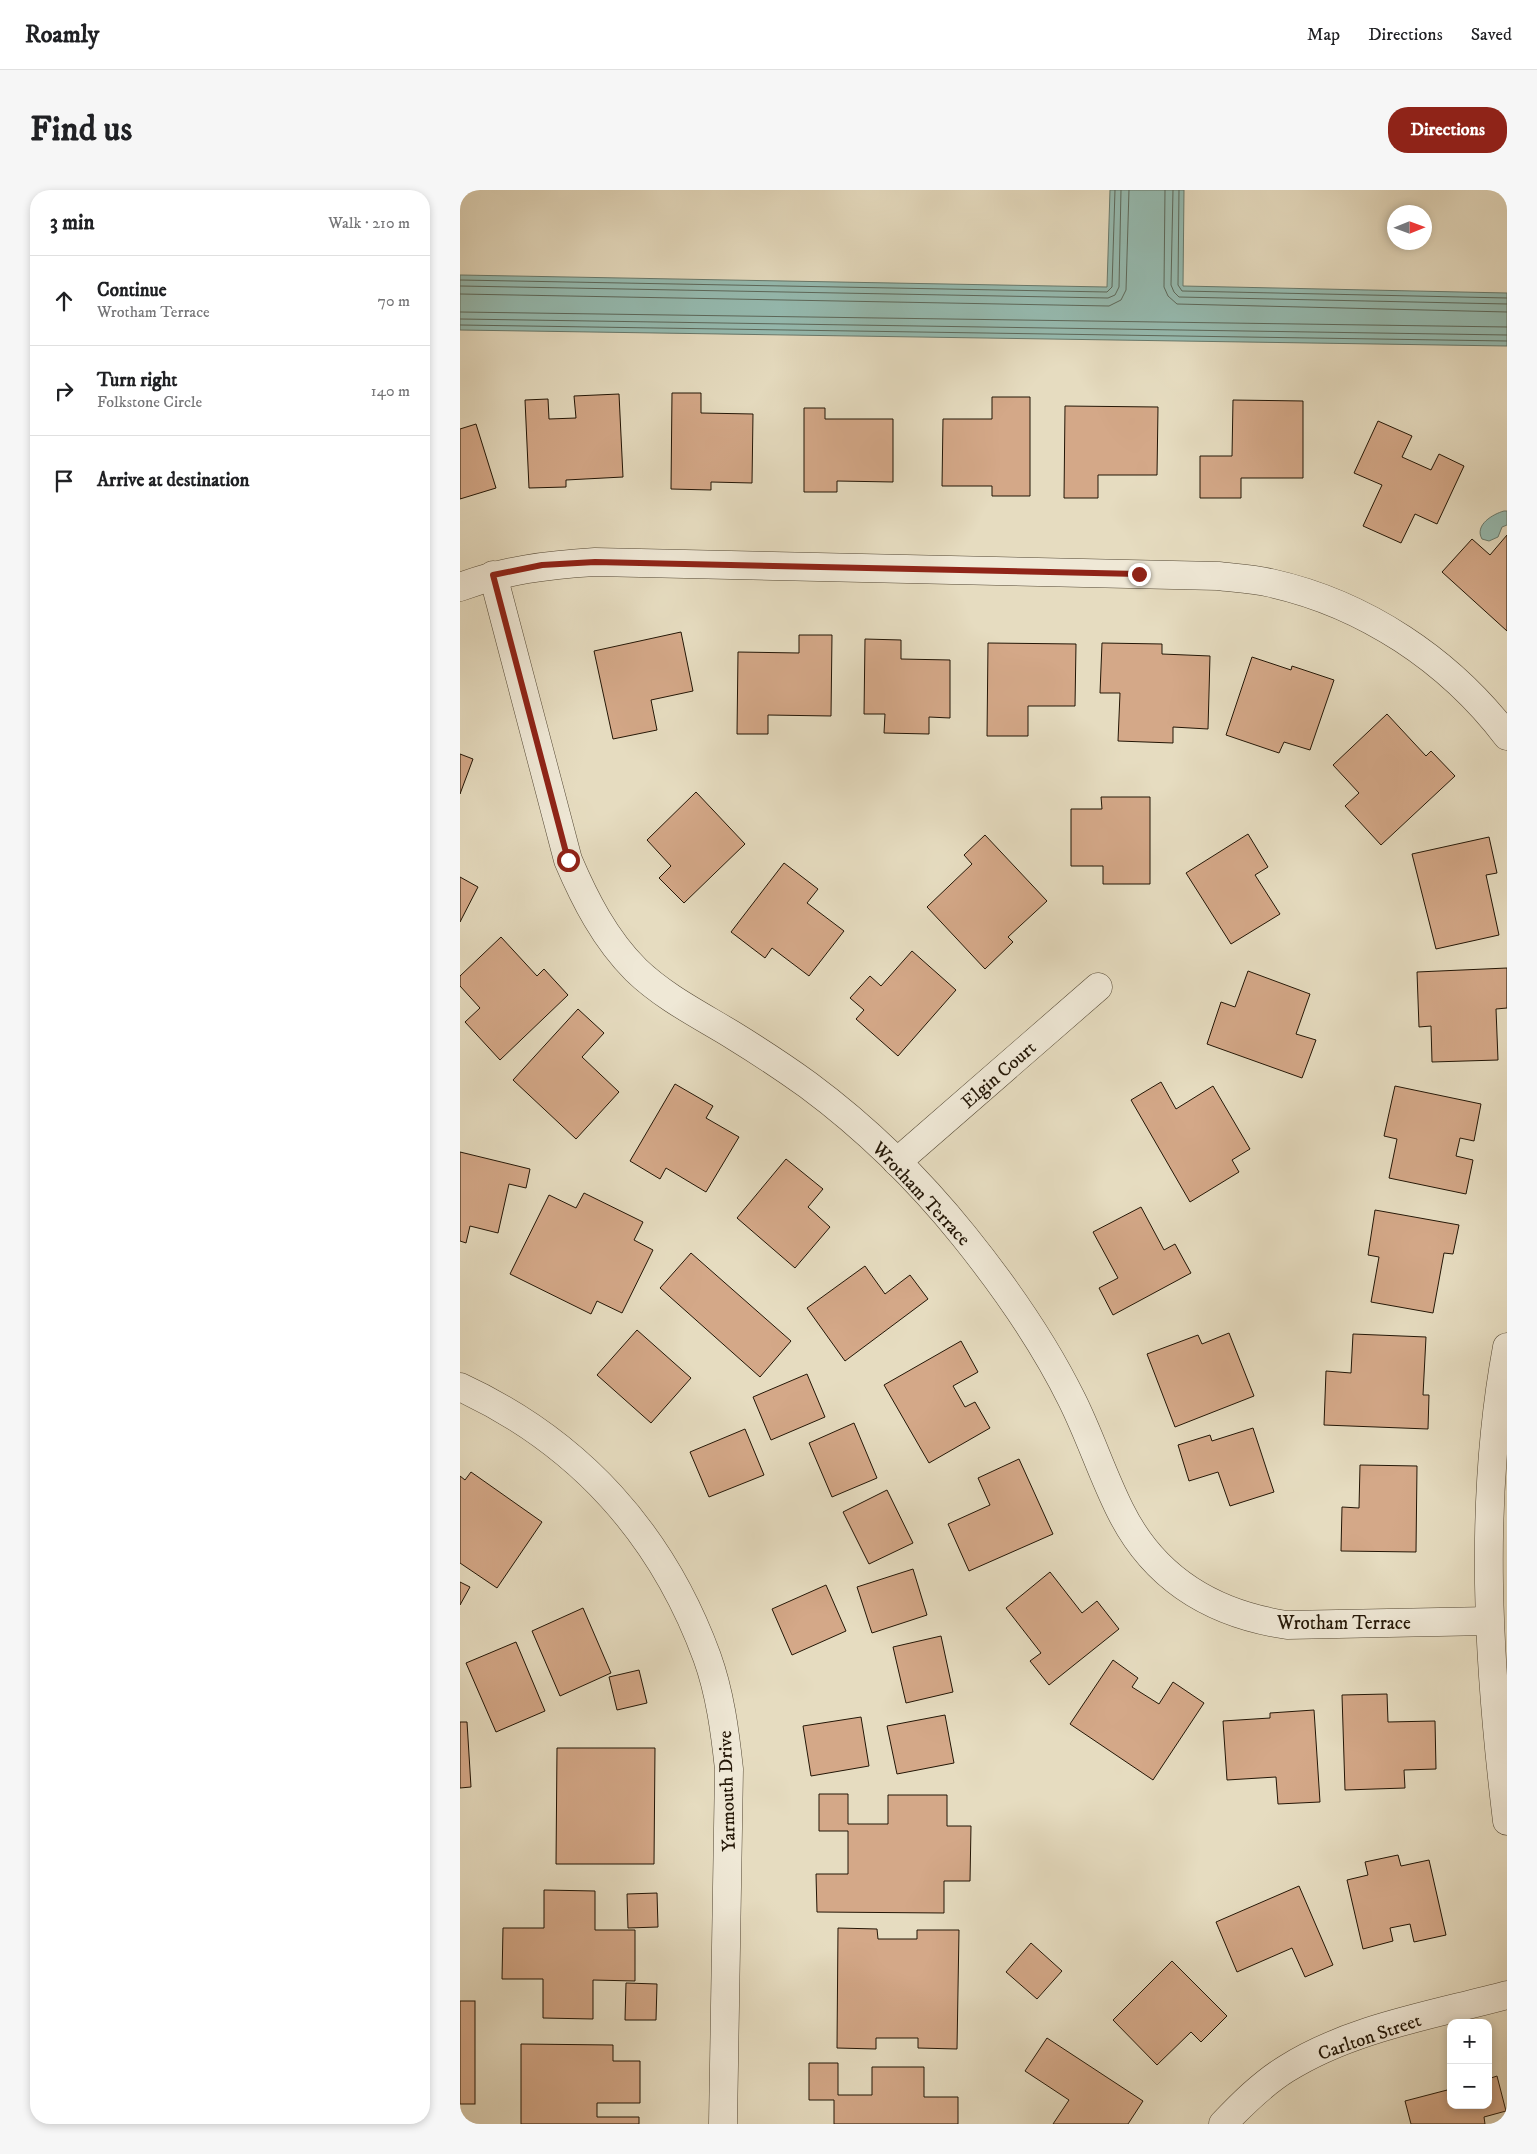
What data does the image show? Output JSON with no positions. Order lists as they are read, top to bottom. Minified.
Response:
{"streets":{"street":["Elgin Court","Wrotham Terrace","Yarmouth Drive","Carlton Street"]},"crossings":[["Elgin Court","Wrotham Terrace"]],"north":"right","page":{"header":"Roamly","nav":["Map","Directions","Saved"],"buttons":"Directions","title":"Find us","heading":["3 min","Walk · 210 m"],"list":[["Continue","Wrotham Terrace","70 m"],["Turn right","Folkstone Circle","140 m"],"Arrive at destination"],"map_buttons":["+","−"]}}
